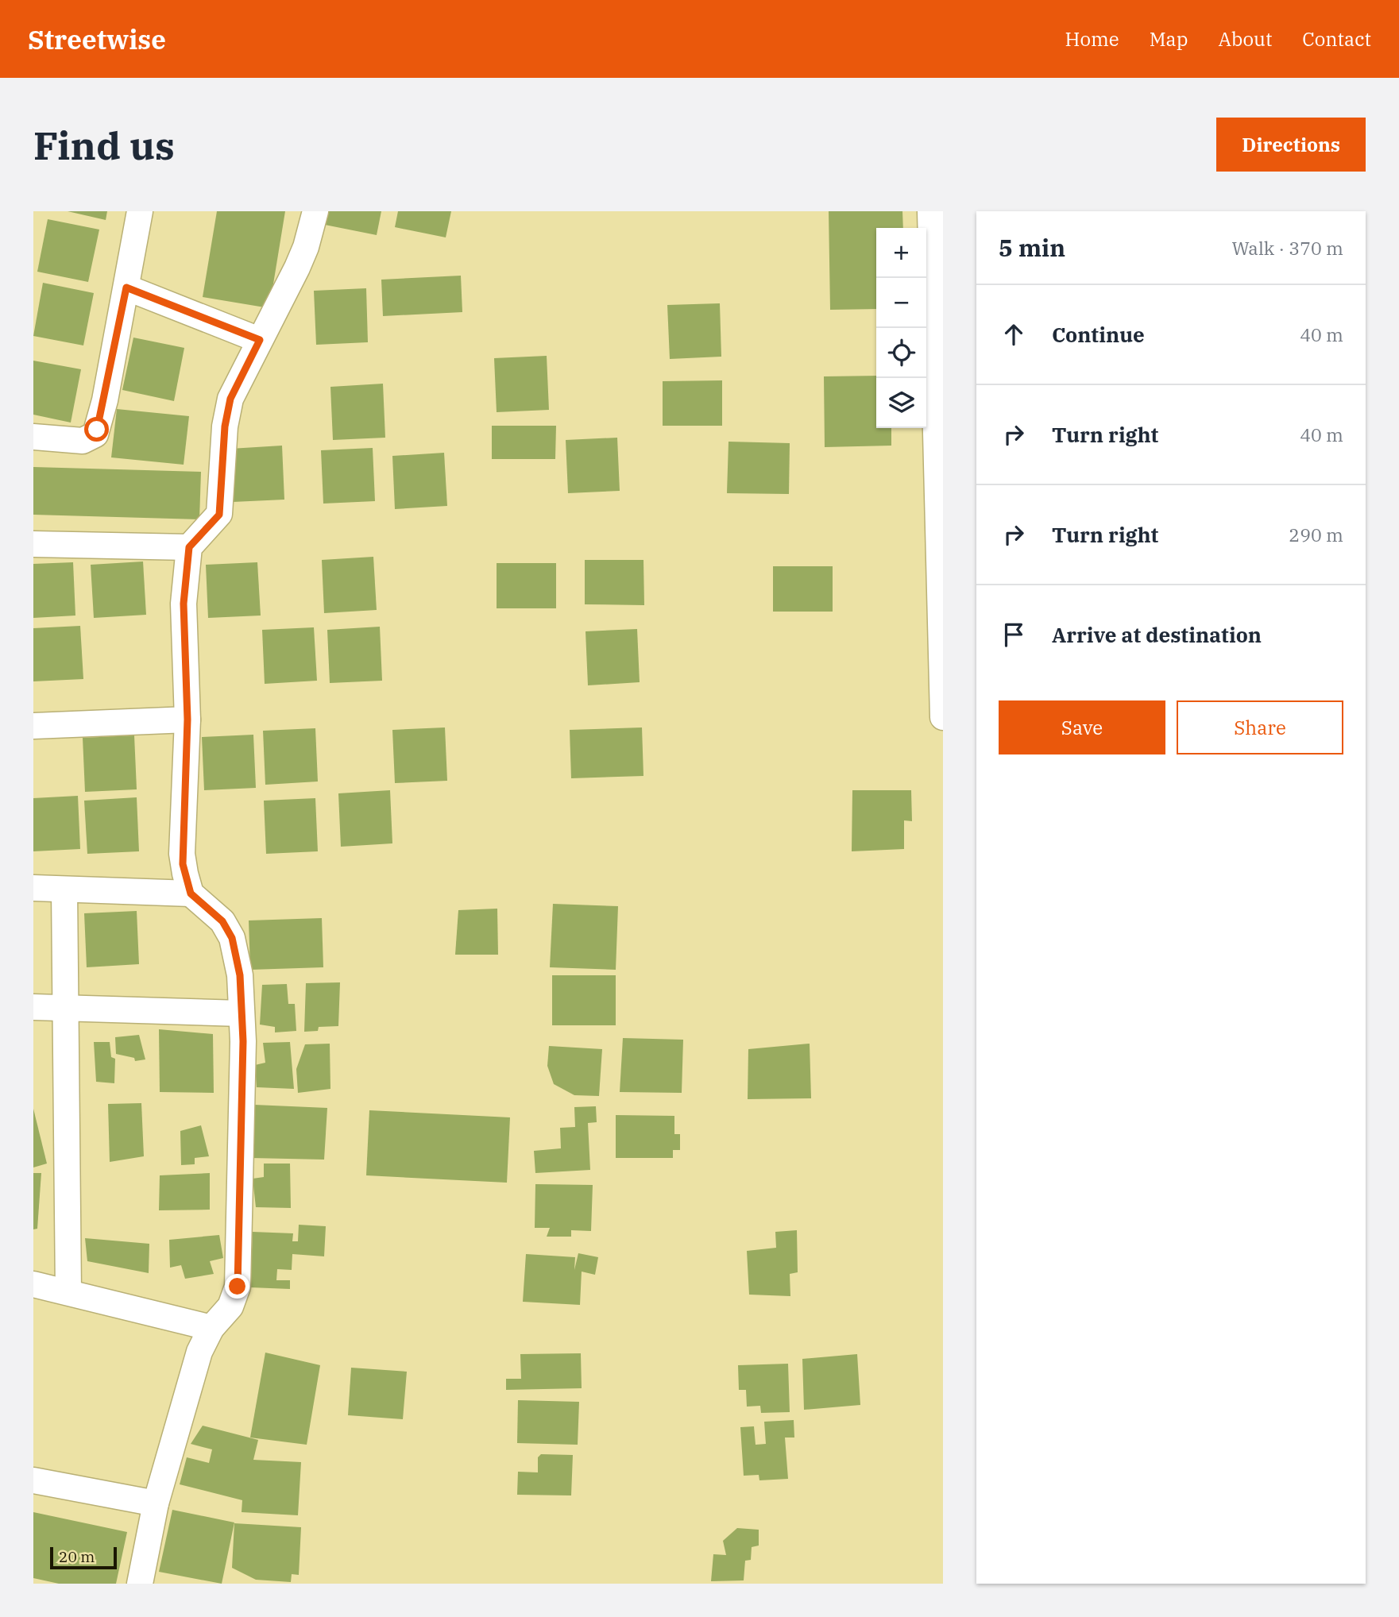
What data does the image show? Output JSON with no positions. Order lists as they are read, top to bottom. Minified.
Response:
{"scale_bar":"20 m","page":{"header":"Streetwise","nav":["Home","Map","About","Contact"],"buttons":["Directions",["Save","Share"]],"title":"Find us","heading":["5 min","Walk · 370 m"],"map_buttons":["+","−"],"list":[["Continue","40 m"],["Turn right","40 m"],["Turn right","290 m"],"Arrive at destination"],"scale":"20 m"}}
